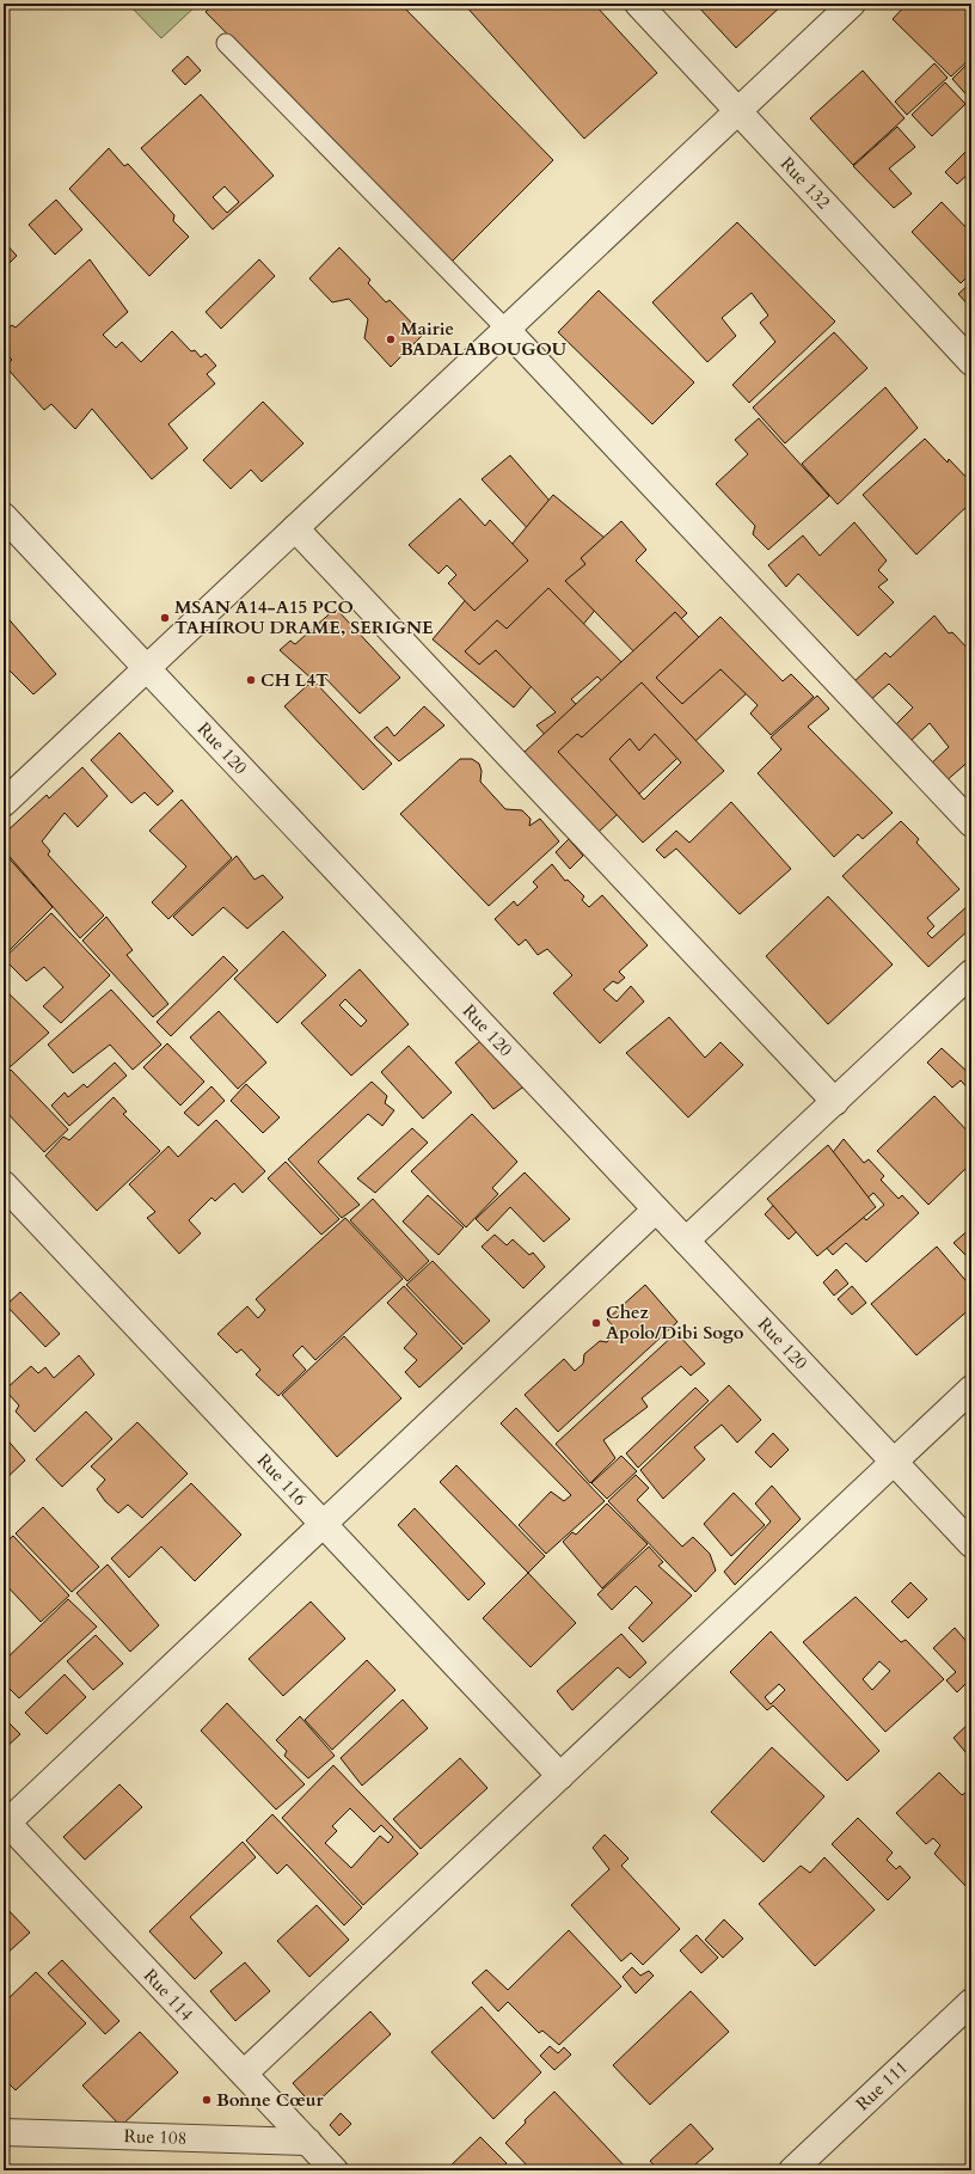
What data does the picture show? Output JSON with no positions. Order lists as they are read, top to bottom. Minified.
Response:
{"streets":{"street":["Rue 132","Rue 120","Rue 116","Rue 114","Rue 111","Rue 108"]},"crossings":[["Rue 114","Rue 108"]],"places":["Mairie BADALABOUGOU","MSAN A14-A15 PCO TAHIROU DRAME, SERIGNE","CH L4T","Chez Apolo/Dibi Sogo","Bonne Cœur"]}
